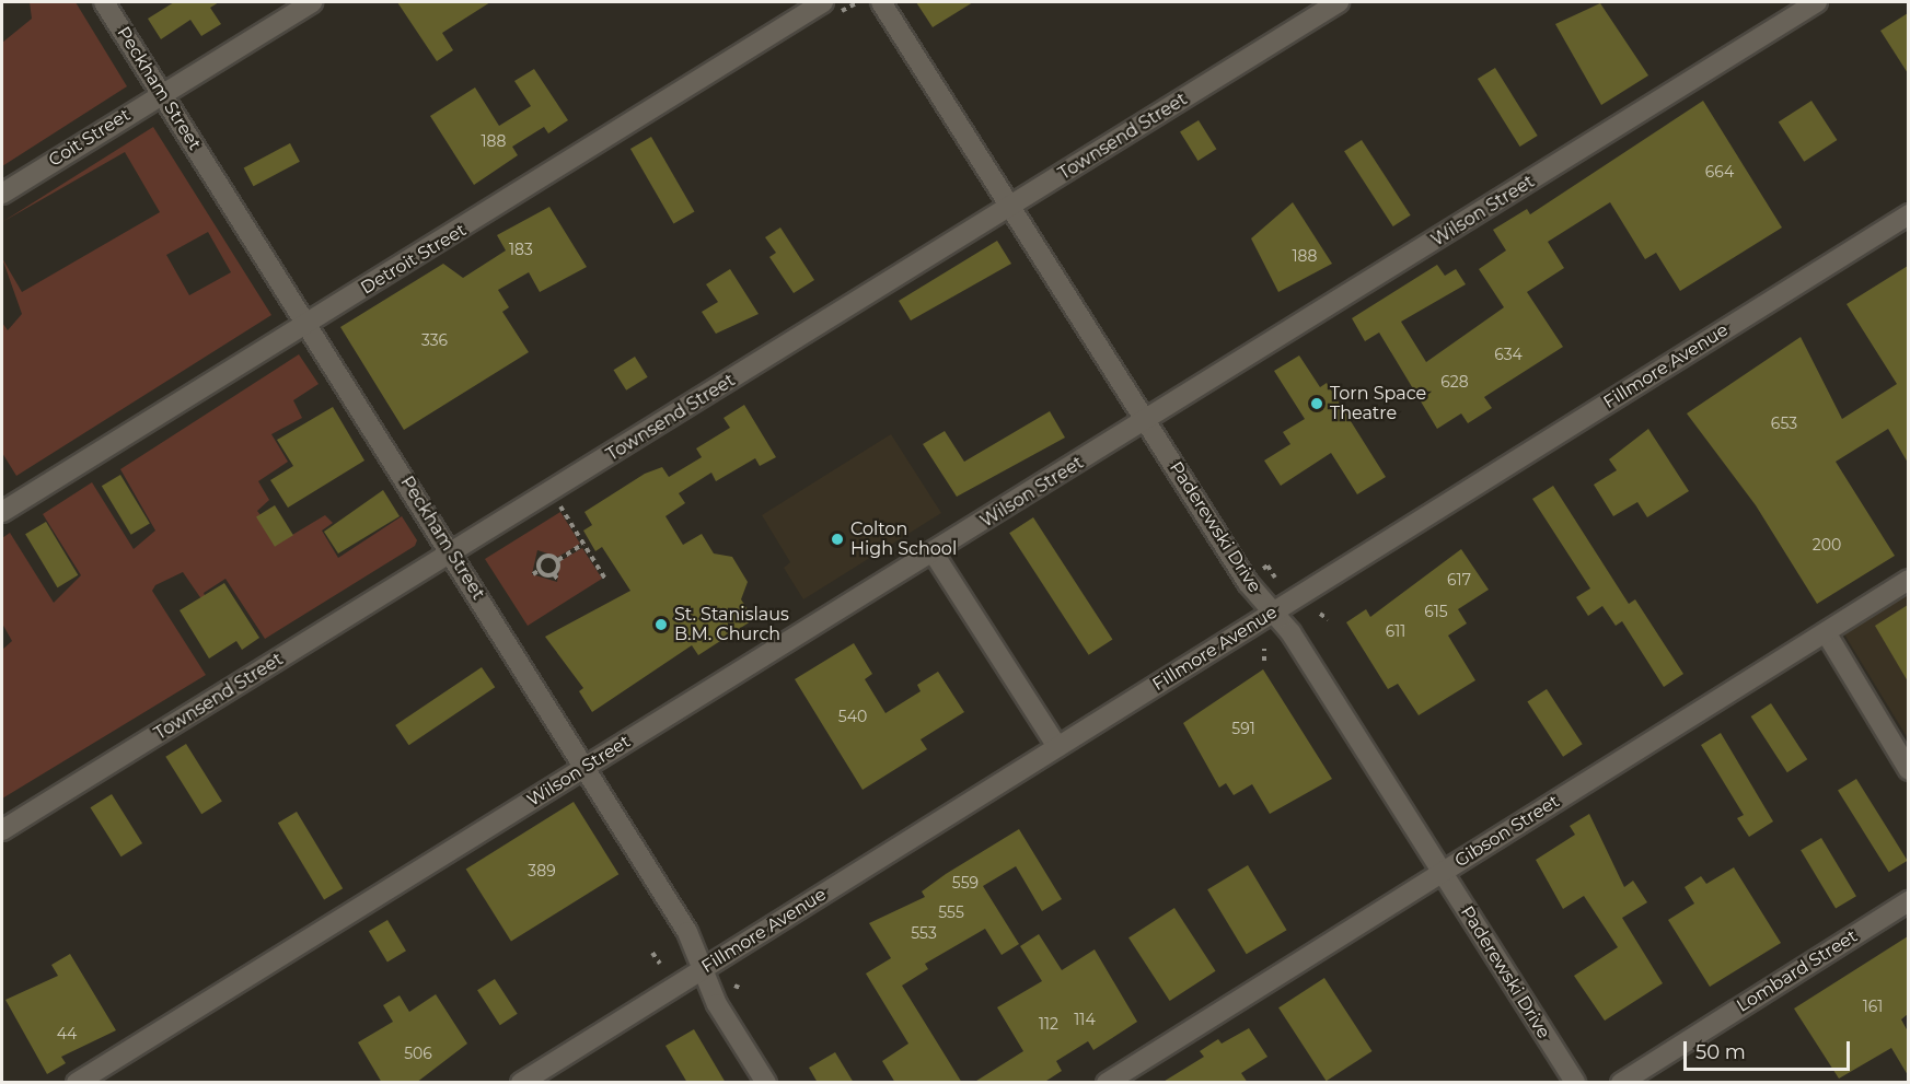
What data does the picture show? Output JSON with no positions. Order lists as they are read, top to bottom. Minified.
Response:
{"streets":{"street":["Peckham Street","Townsend Street","Coit Street","Wilson Street","Detroit Street","Fillmore Avenue","Paderewski Drive","Gibson Street","Lombard Street"]},"crossings":[["Peckham Street","Townsend Street"],["Peckham Street","Coit Street"],["Peckham Street","Wilson Street"],["Peckham Street","Detroit Street"],["Peckham Street","Fillmore Avenue"],["Townsend Street","Paderewski Drive"],["Wilson Street","Paderewski Drive"],["Fillmore Avenue","Paderewski Drive"],["Paderewski Drive","Gibson Street"]],"places":["Torn Space Theatre","Colton High School","St. Stanislaus B.M. Church"],"house_numbers":["188","664","183","188","336","634","628","653","200","617","615","611","540","591","389","559","555","553","161","114","112","44","506"],"scale_bar":"50 m"}
